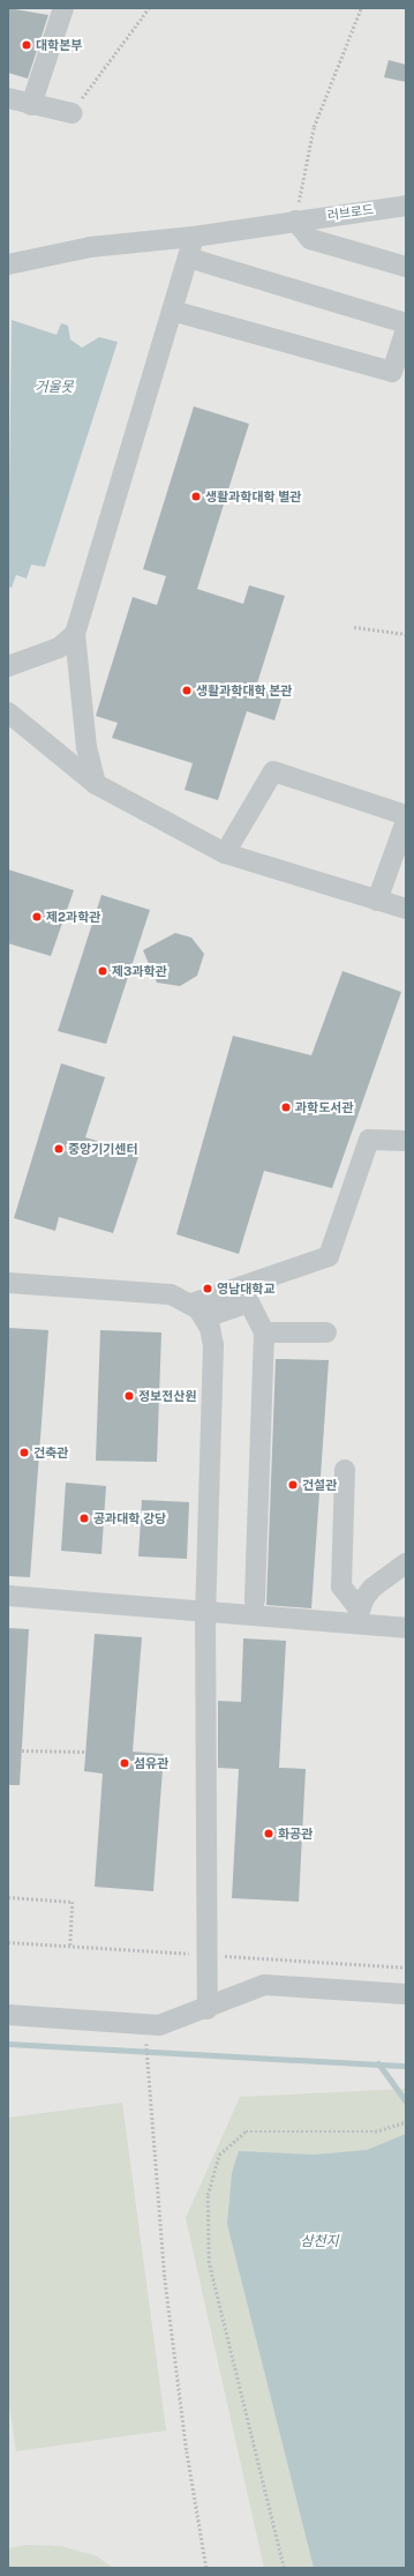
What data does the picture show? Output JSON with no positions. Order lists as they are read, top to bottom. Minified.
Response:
{"streets":{"street":["러브로드"]},"water":["거울못","삼천지"],"places":["대학본부","생활과학대학 별관","생활과학대학 본관","제2과학관","제3과학관","과학도서관","중앙기기센터","영남대학교","정보전산원","건축관","건설관","공과대학 강당","섬유관","화공관"]}
